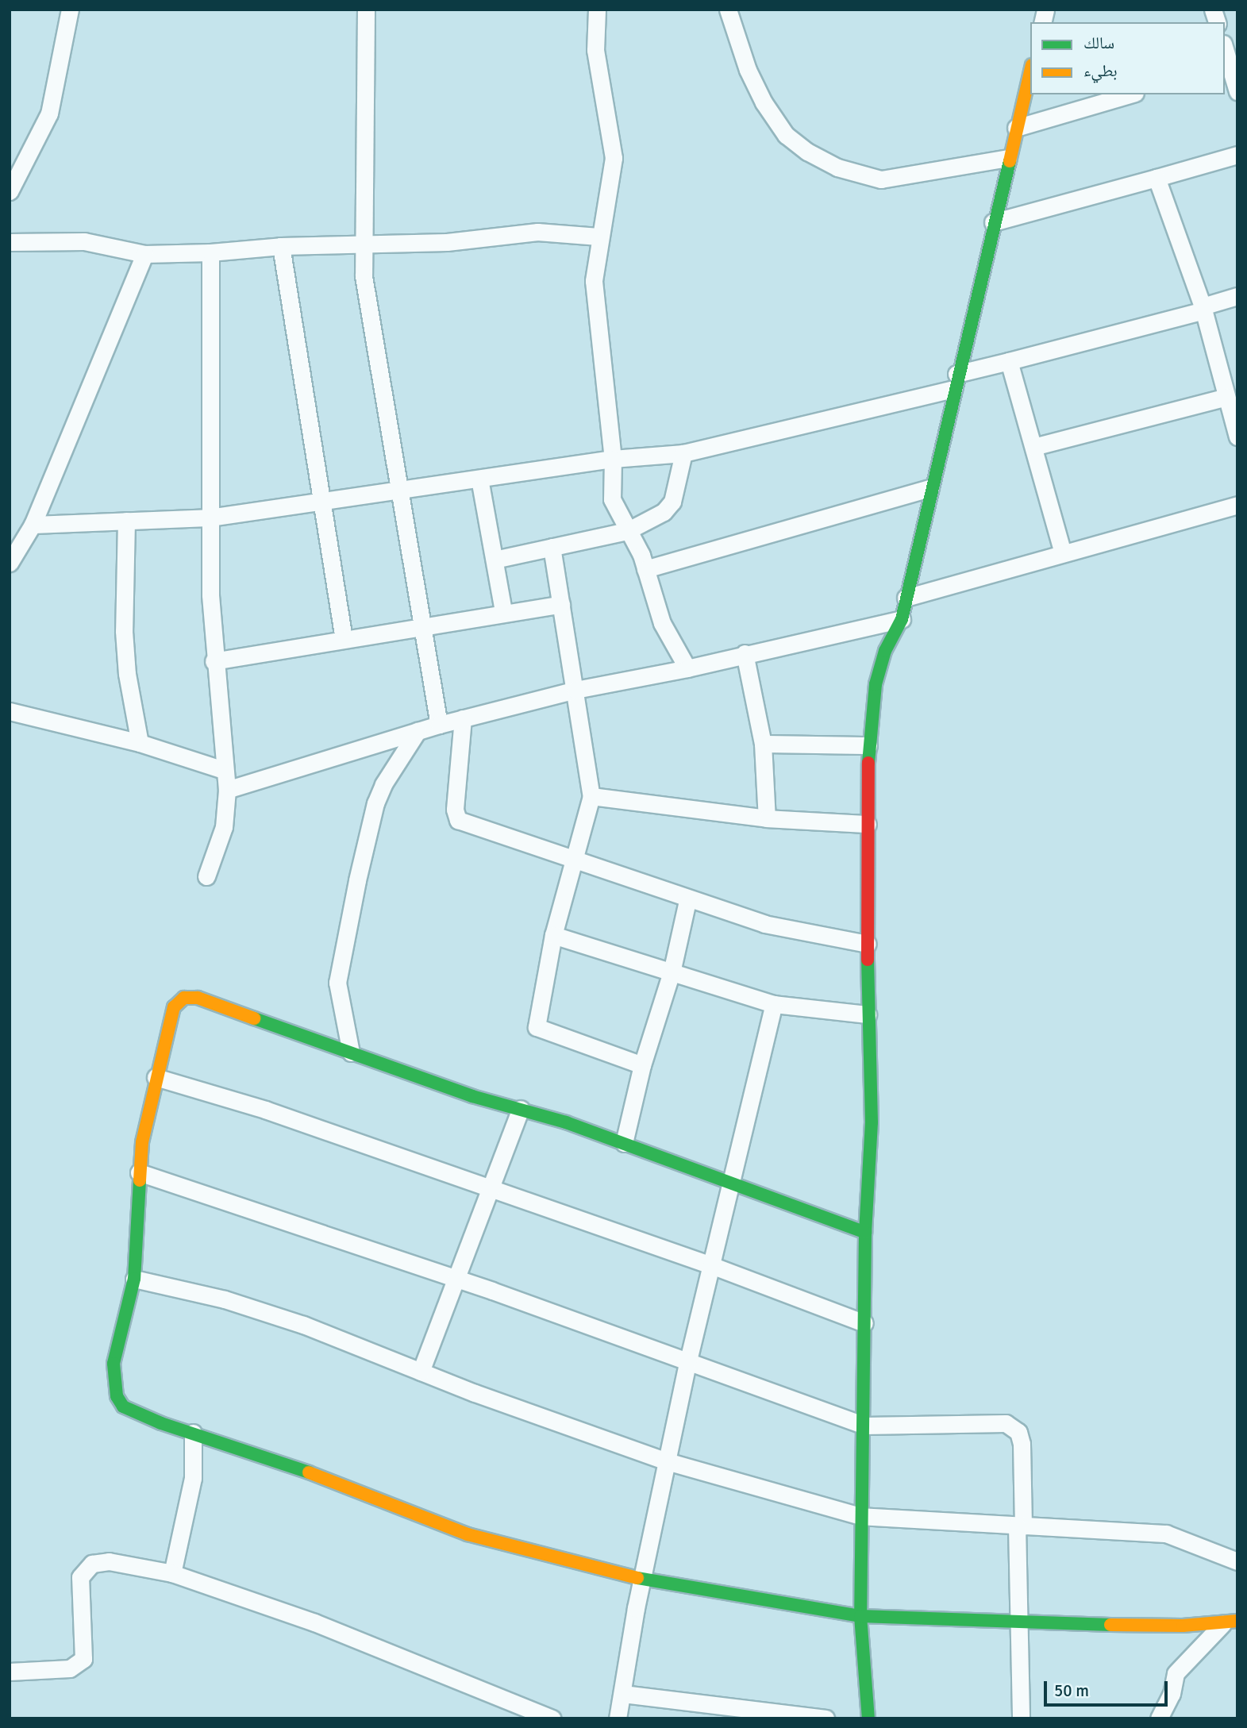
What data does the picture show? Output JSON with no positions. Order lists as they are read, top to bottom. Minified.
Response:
{"legend":["سالك","بطيء"],"scale_bar":"50 m"}
